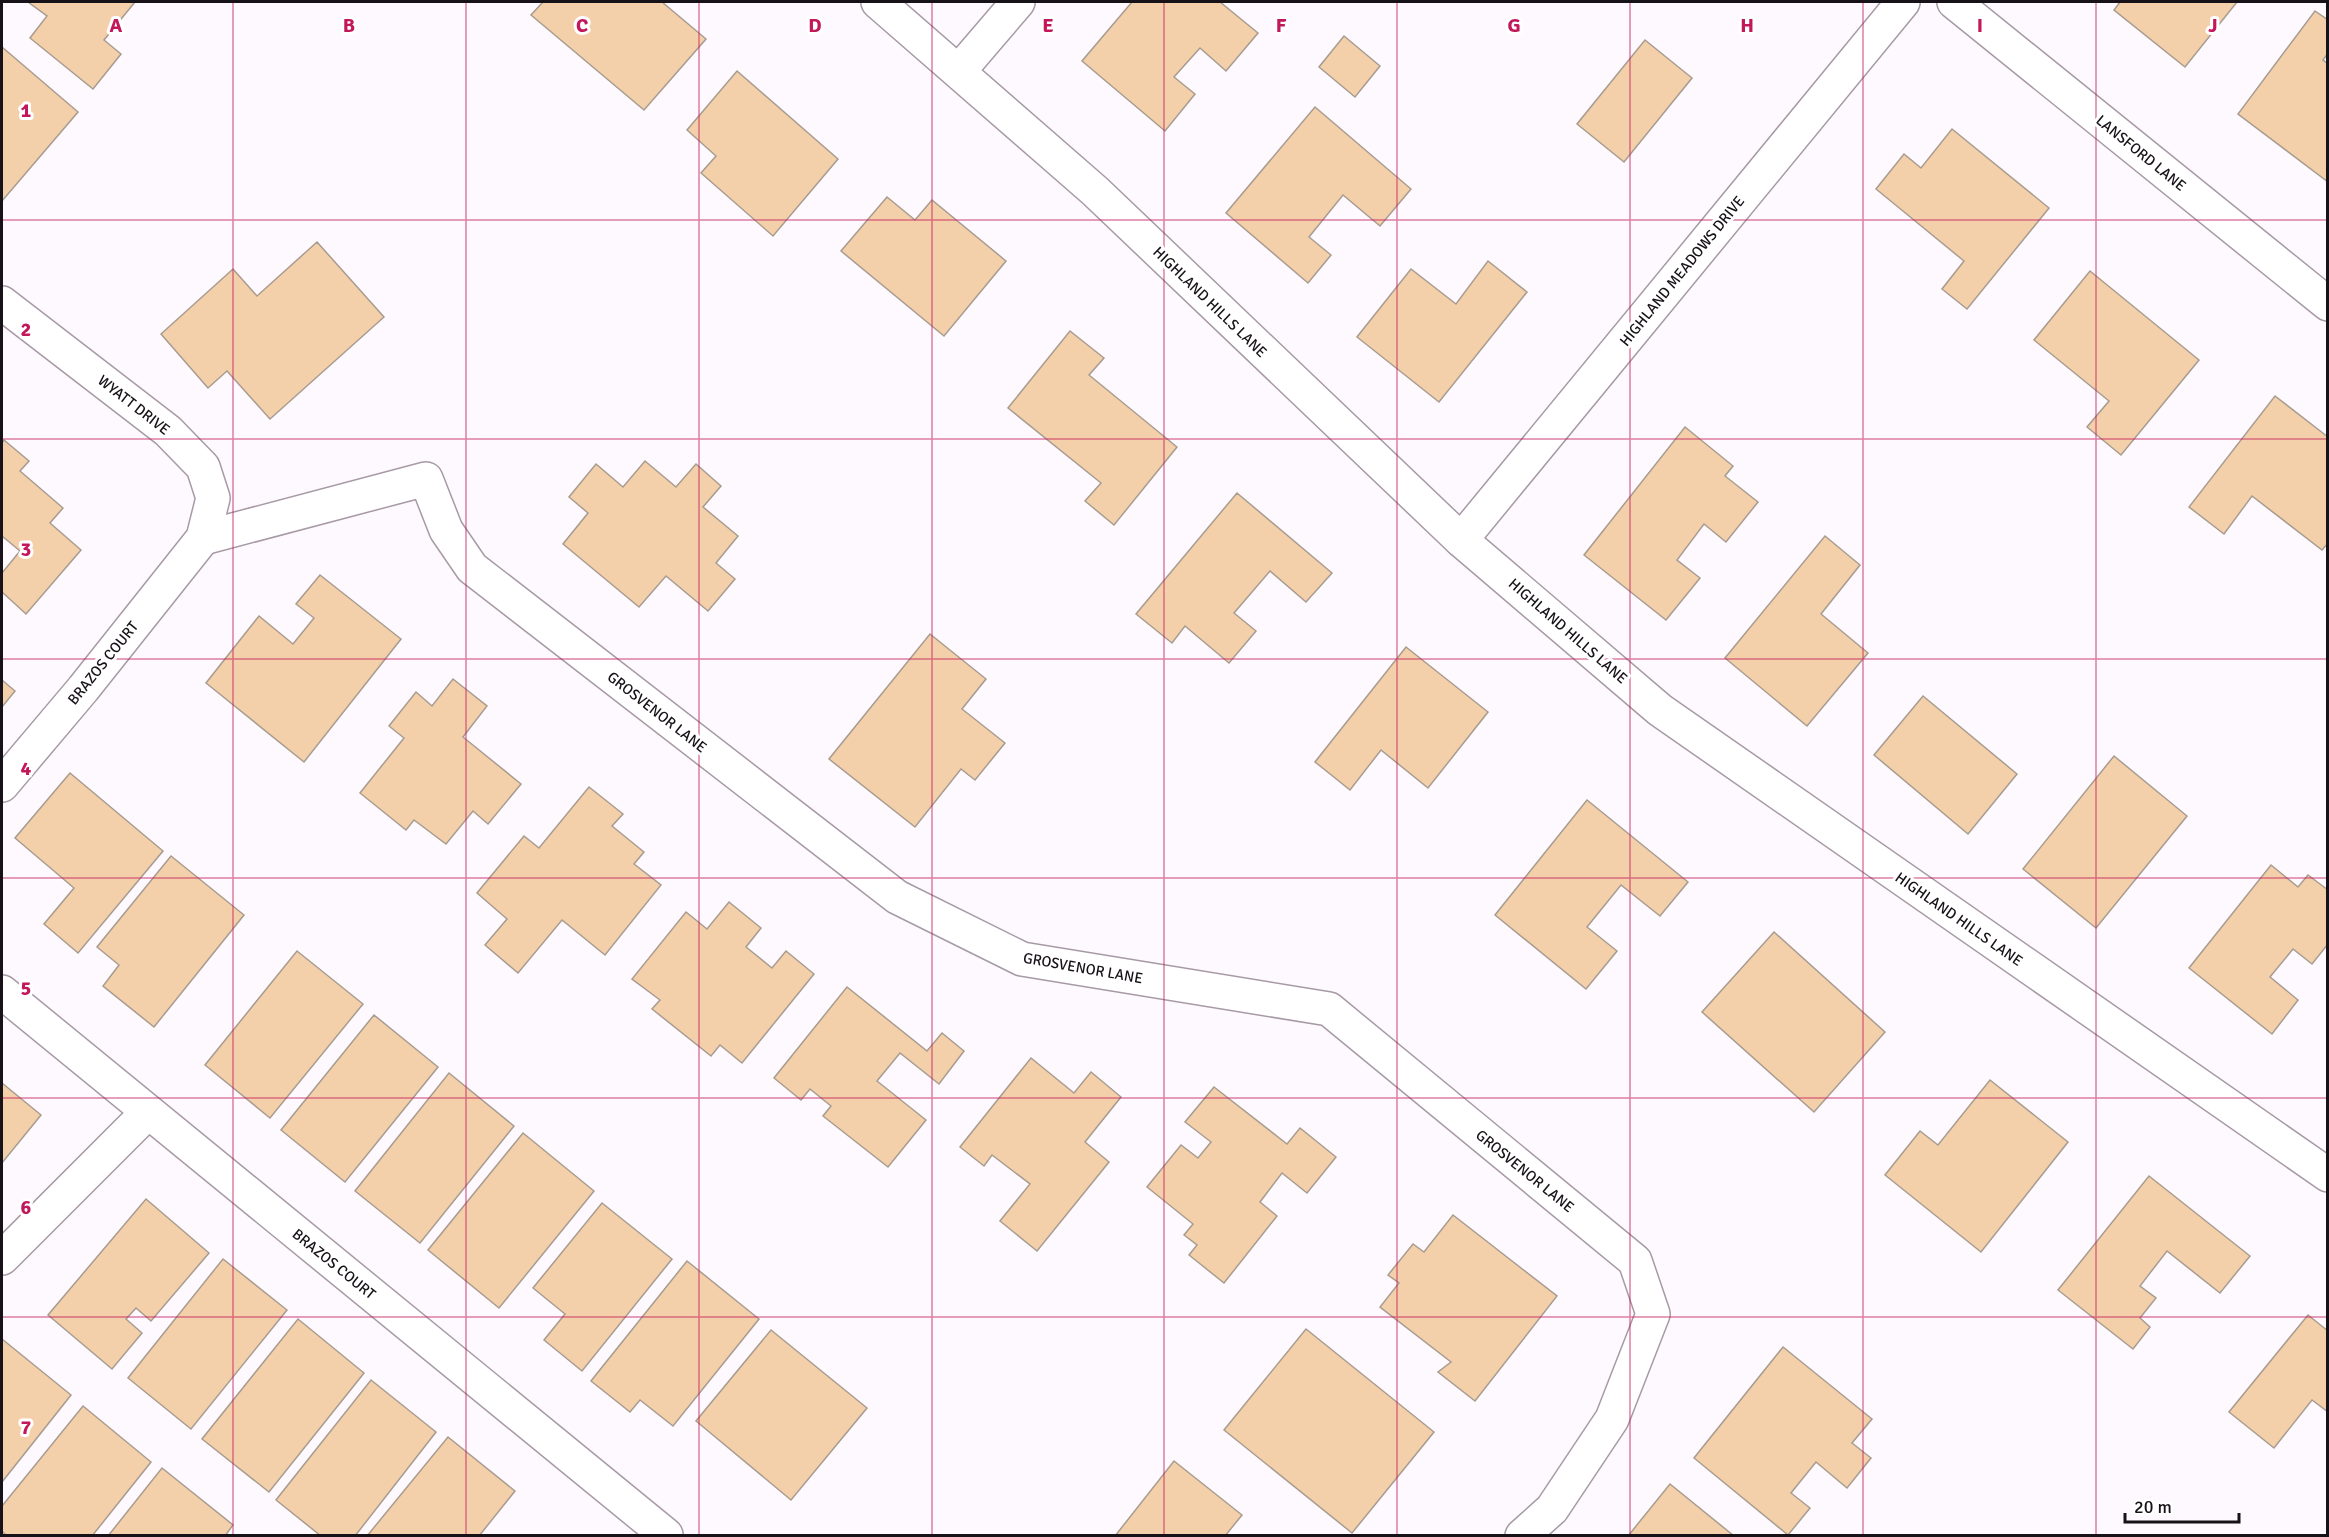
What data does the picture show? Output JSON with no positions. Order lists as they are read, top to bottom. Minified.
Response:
{"streets":{"street":["LANSFORD LANE","HIGHLAND MEADOWS DRIVE","HIGHLAND HILLS LANE","WYATT DRIVE","BRAZOS COURT","GROSVENOR LANE"]},"crossings":[["HIGHLAND MEADOWS DRIVE","HIGHLAND HILLS LANE"],["WYATT DRIVE","BRAZOS COURT"],["WYATT DRIVE","GROSVENOR LANE"],["BRAZOS COURT","GROSVENOR LANE"]],"scale_bar":"20 m","grid":{"columns":["A","B","C","D","E","F","G","H","I","J"],"rows":["1","2","3","4","5","6","7"]}}
